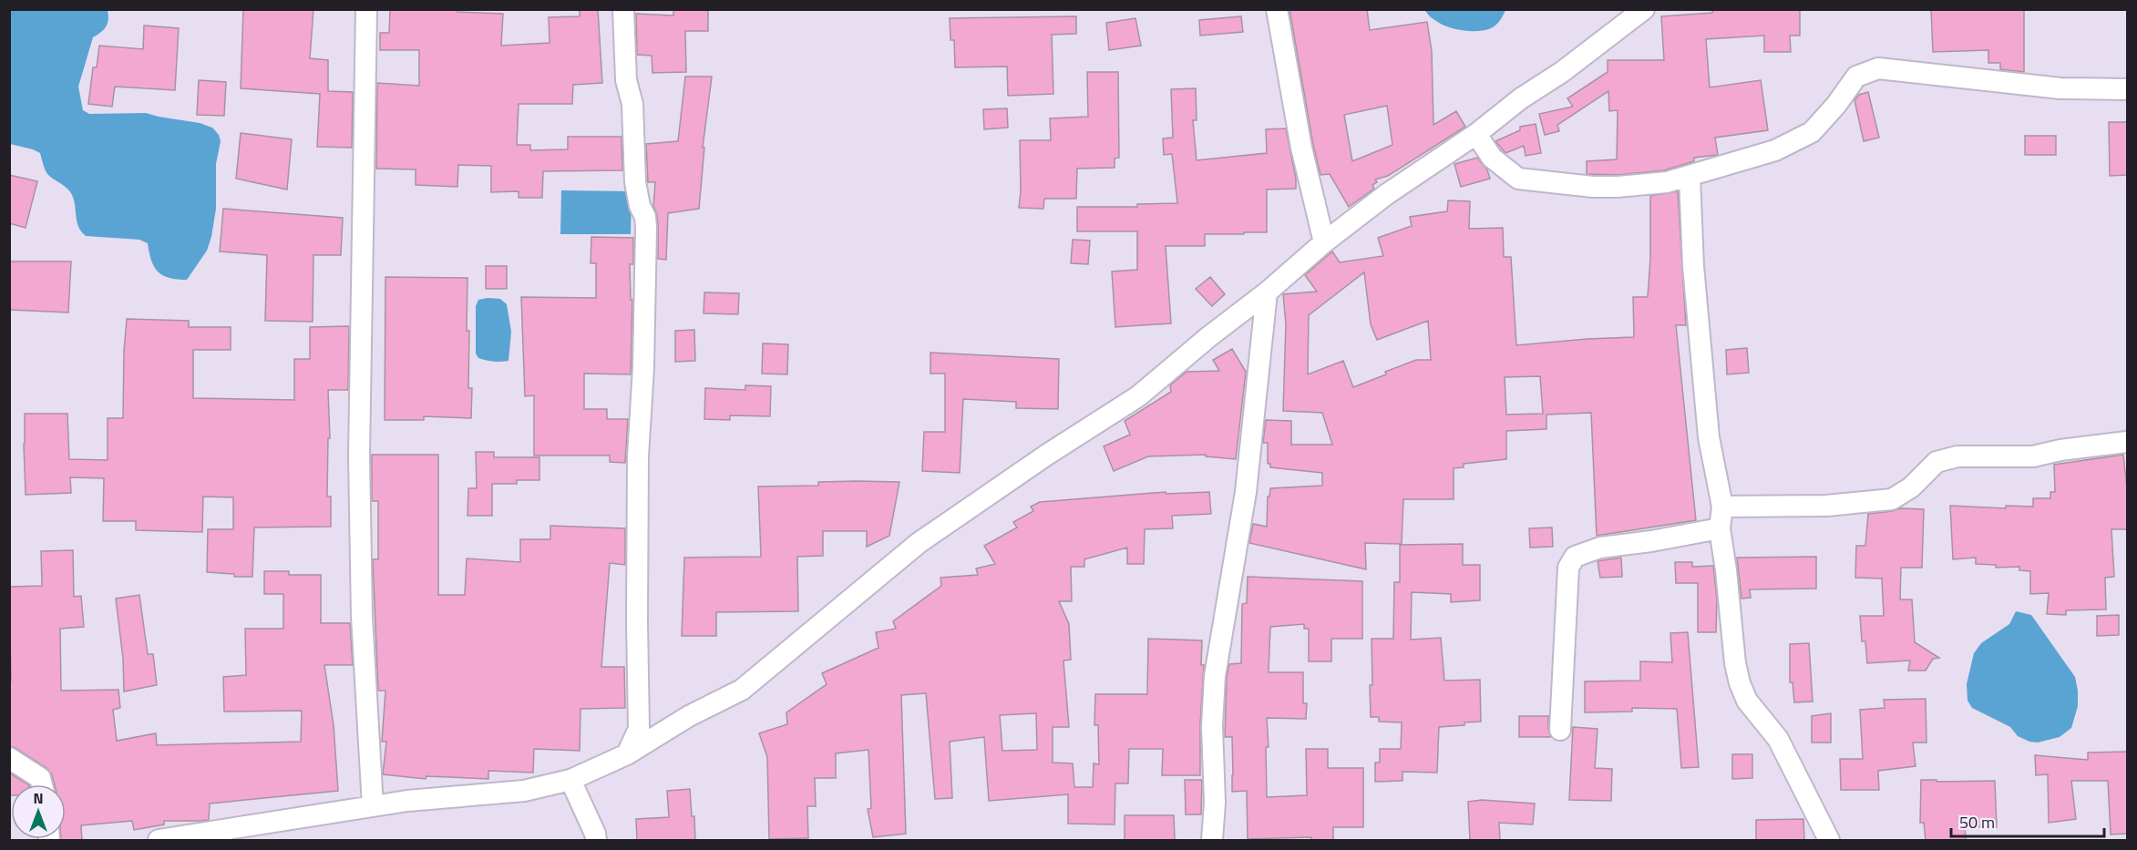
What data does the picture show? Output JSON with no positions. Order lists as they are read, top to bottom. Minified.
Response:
{"scale_bar":"50 m","north":"top"}
